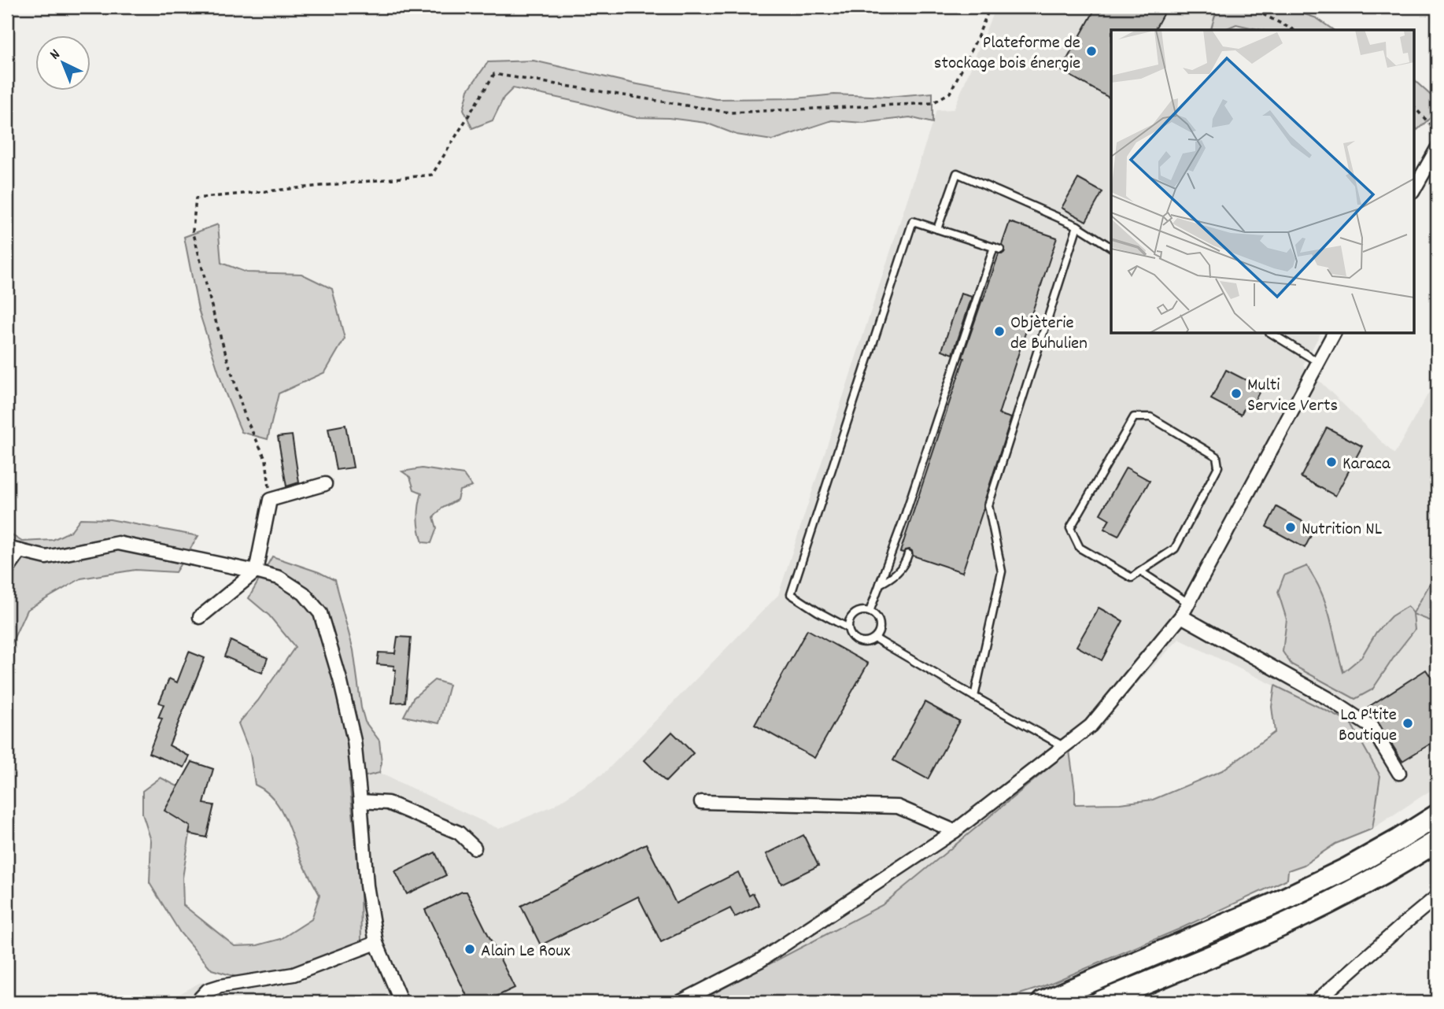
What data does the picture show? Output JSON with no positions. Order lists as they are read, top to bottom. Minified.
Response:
{"places":["Plateforme de stockage bois énergie","Objèterie de Buhulien","Multi Service Verts","Karaca","Nutrition NL","La P'tite Boutique","Alain Le Roux"],"north":"top left"}
